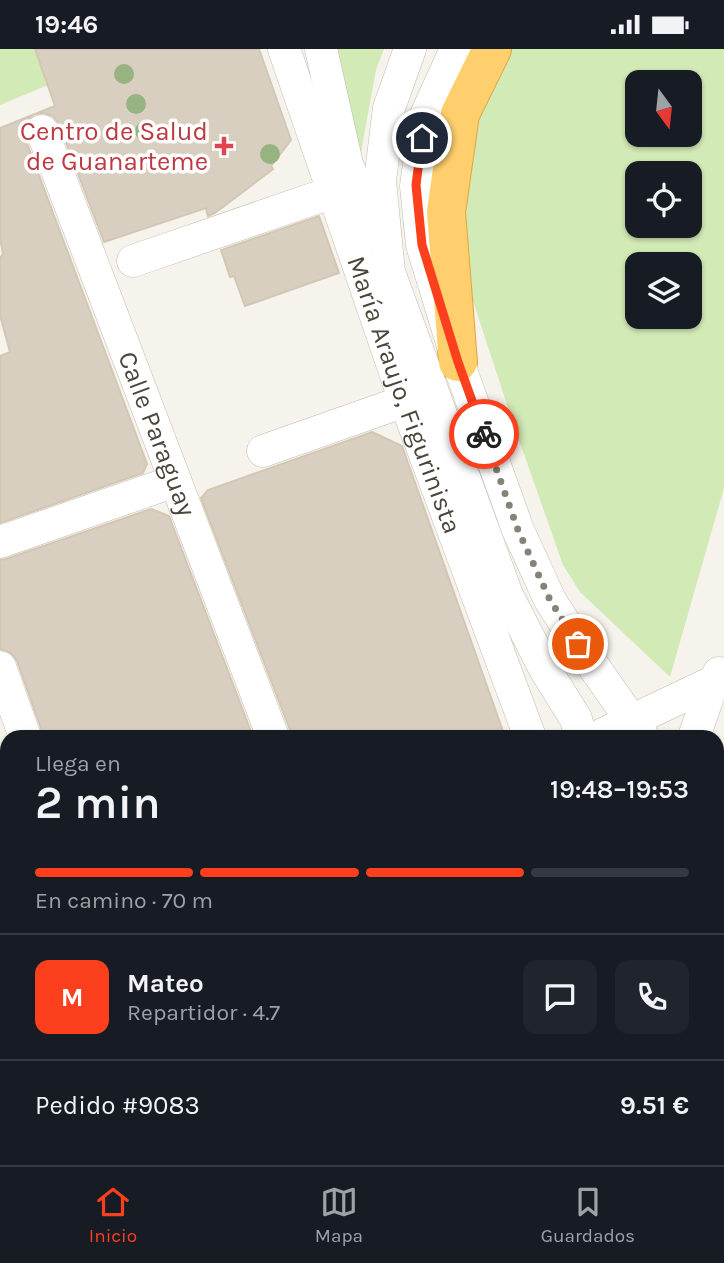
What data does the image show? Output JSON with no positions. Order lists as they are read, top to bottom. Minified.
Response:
{"streets":{"street":["María Araujo, Figurinista","Calle Paraguay"]},"places":{"health":["Centro de Salud de Guanarteme"]},"north":"bottom","page":{"status":"19:46","heading":["2 min","Llega en","19:48–19:53"],"panel":["Mateo","Repartidor · 4.7","Pedido #9083","9.51 €"],"bar":"En camino · 70 m","round":"M","tabs":["Inicio","Mapa","Guardados"]}}
